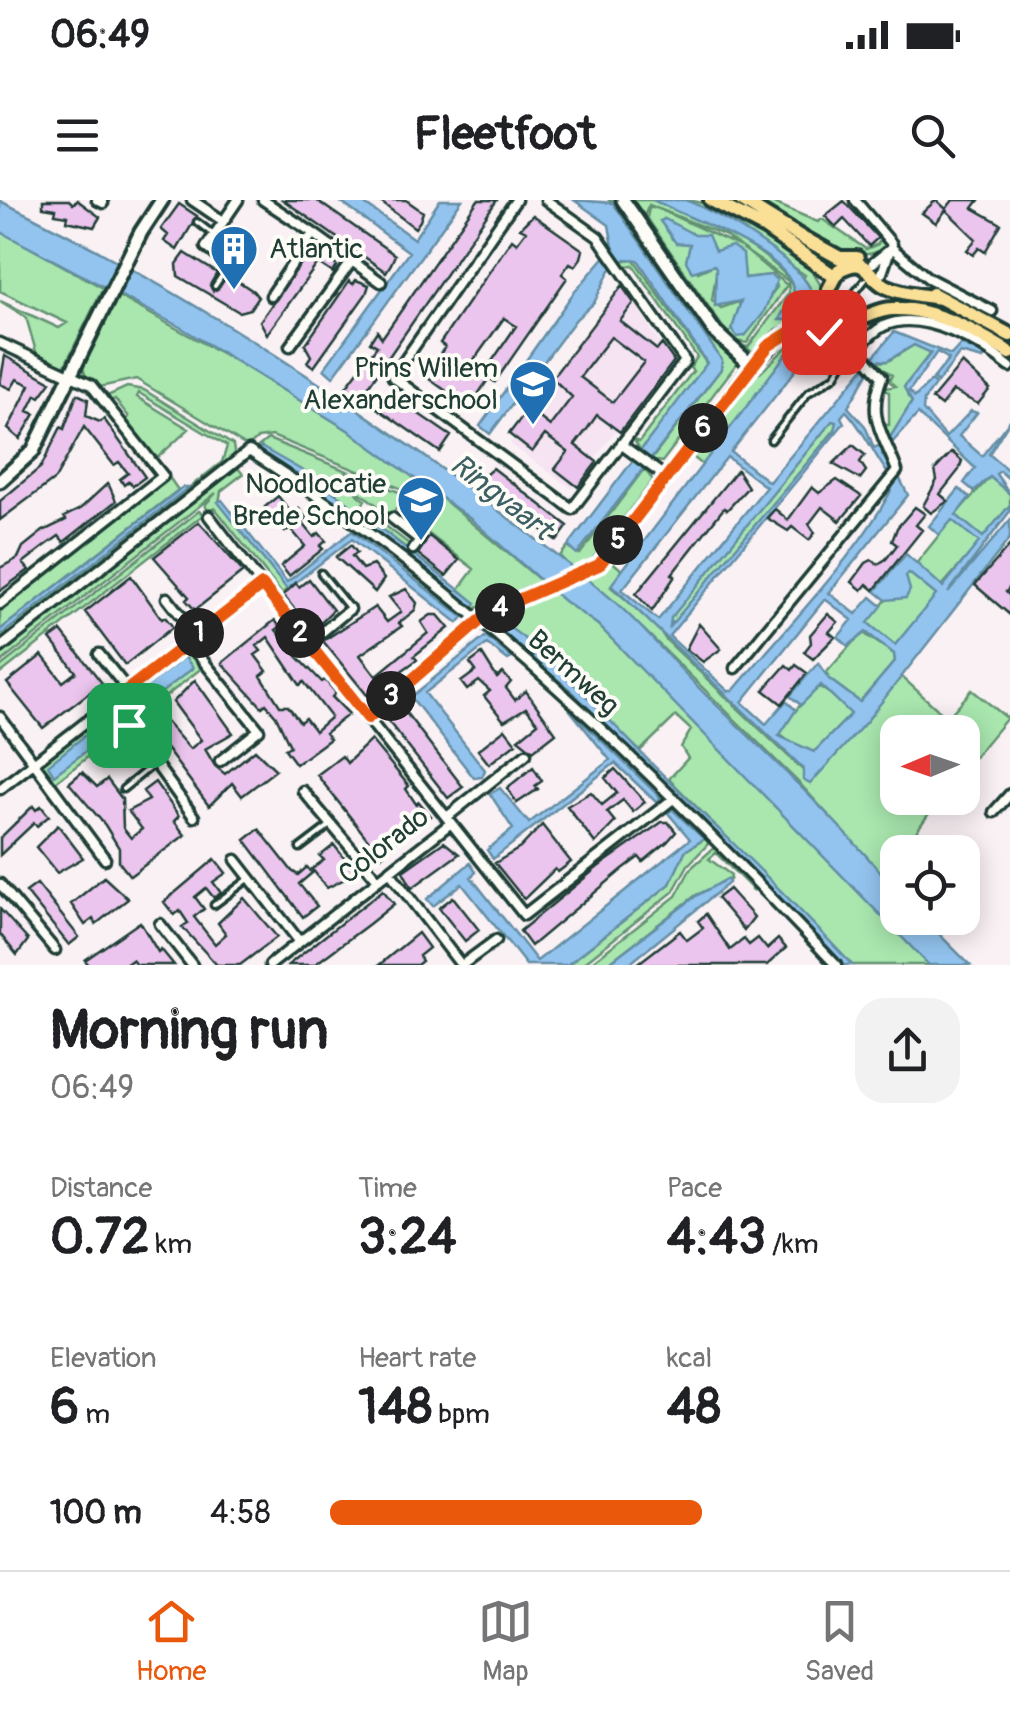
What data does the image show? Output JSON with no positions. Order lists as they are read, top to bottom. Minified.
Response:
{"streets":{"street":["Bermweg","Colorado"]},"water":["Ringvaart"],"places":{"building":["Atlantic"],"school or university":["Prins Willem Alexanderschool","Noodlocatie Brede School"]},"north":"left","page":{"status":"06:49","header":"Fleetfoot","pins":["6","5","4","1","2","3"],"heading":["Morning run","06:49"],"stats":[["Distance","0.72 km"],["Time","3:24"],["Pace","4:43 /km"],["Elevation","6 m"],["Heart rate","148 bpm"],["kcal","48"]],"list":[{"name":"100 m","note":"4:58"}],"tabs":["Home","Map","Saved"]}}
